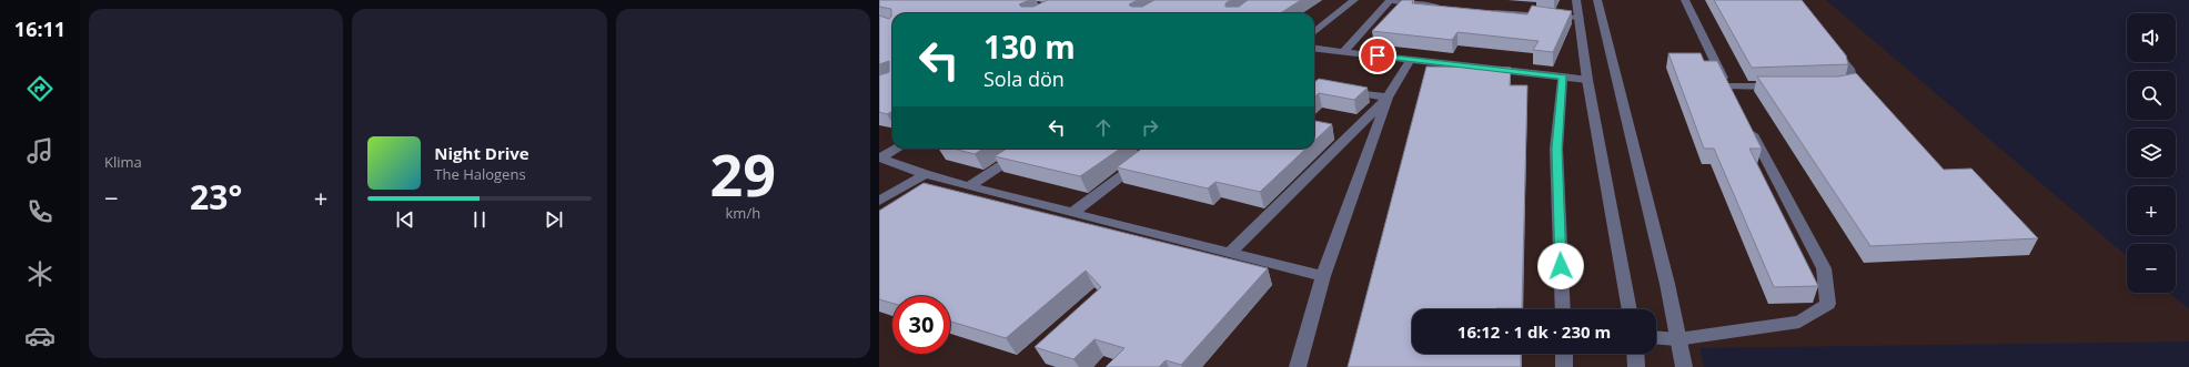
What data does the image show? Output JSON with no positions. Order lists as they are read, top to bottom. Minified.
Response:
{"page":{"tabs":"16:11","tile":["Klima",["29","km/h"]],"map_buttons":["+","−"],"turn":["130 m","Sola dön"],"song":["Night Drive","The Halogens"],"heat":["−","23°","+"],"limit":"30","trip":"16:12 · 1 dk · 230 m"}}
